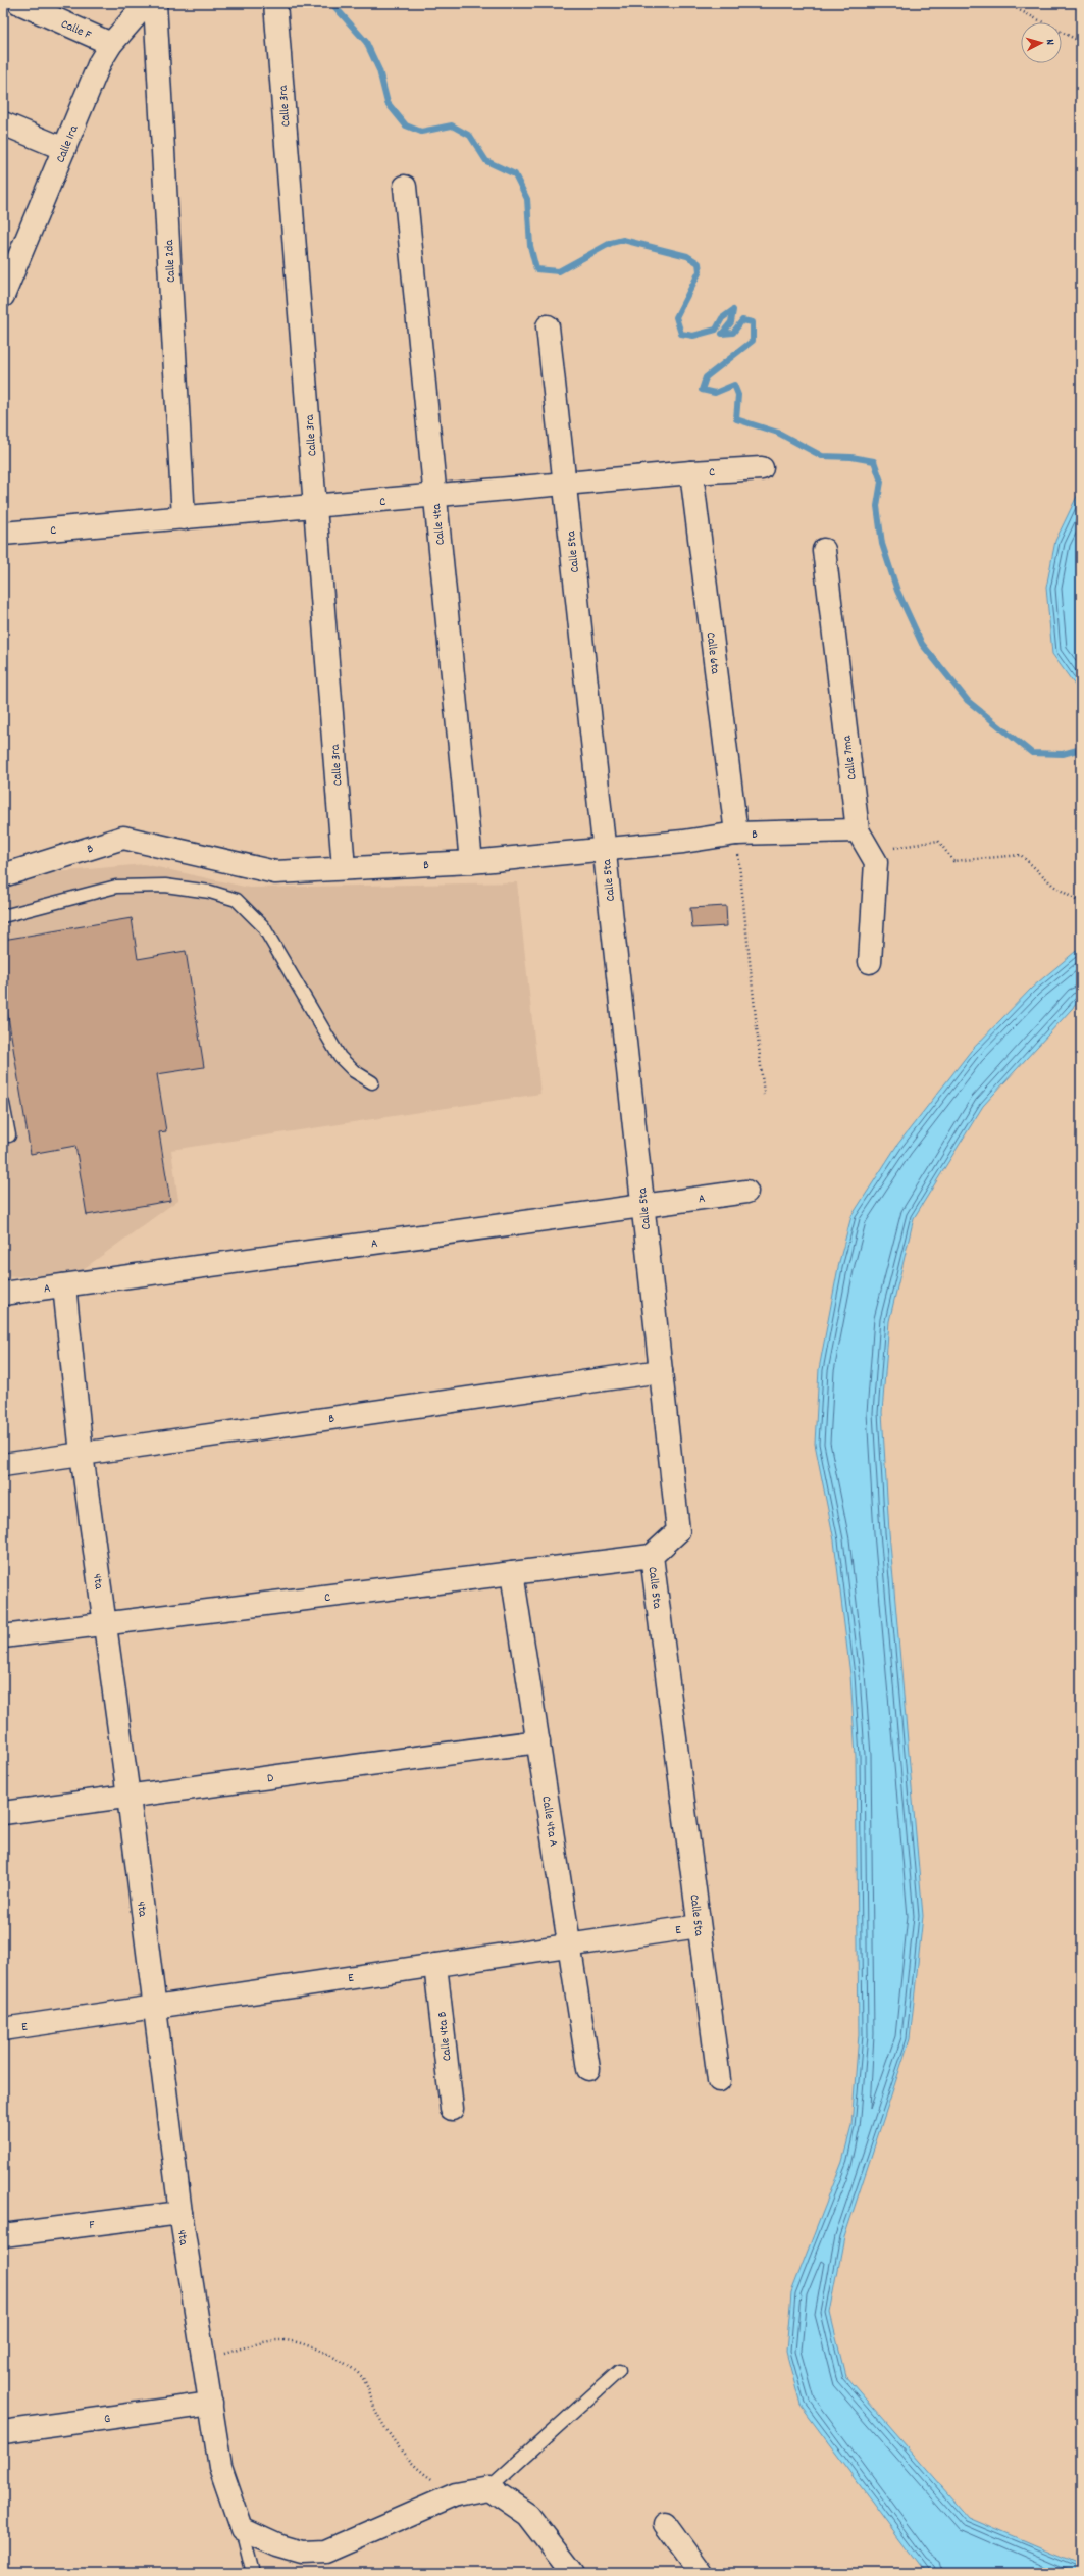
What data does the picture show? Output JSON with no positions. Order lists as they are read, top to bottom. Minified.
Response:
{"streets":{"street":["Calle F","Calle 3ra","Calle 1ra","Calle 2da","C","Calle 4ta","Calle 5ta","Calle 6ta","Calle 7ma","B","A","4ta","D","Calle 4ta A","E","Calle 4ta B","F","G"]},"crossings":[["Calle F","Calle 1ra"],["Calle 3ra","C"],["Calle 3ra","B"],["Calle 2da","C"],["C","Calle 4ta"],["C","Calle 5ta"],["C","Calle 6ta"],["C","4ta"],["C","Calle 4ta A"],["Calle 4ta","B"],["Calle 5ta","B"],["Calle 5ta","A"],["Calle 5ta","E"],["Calle 6ta","B"],["Calle 7ma","B"],["B","4ta"],["A","4ta"],["4ta","D"],["4ta","E"],["4ta","F"],["4ta","G"],["D","Calle 4ta A"],["Calle 4ta A","E"],["E","Calle 4ta B"]],"north":"right"}
